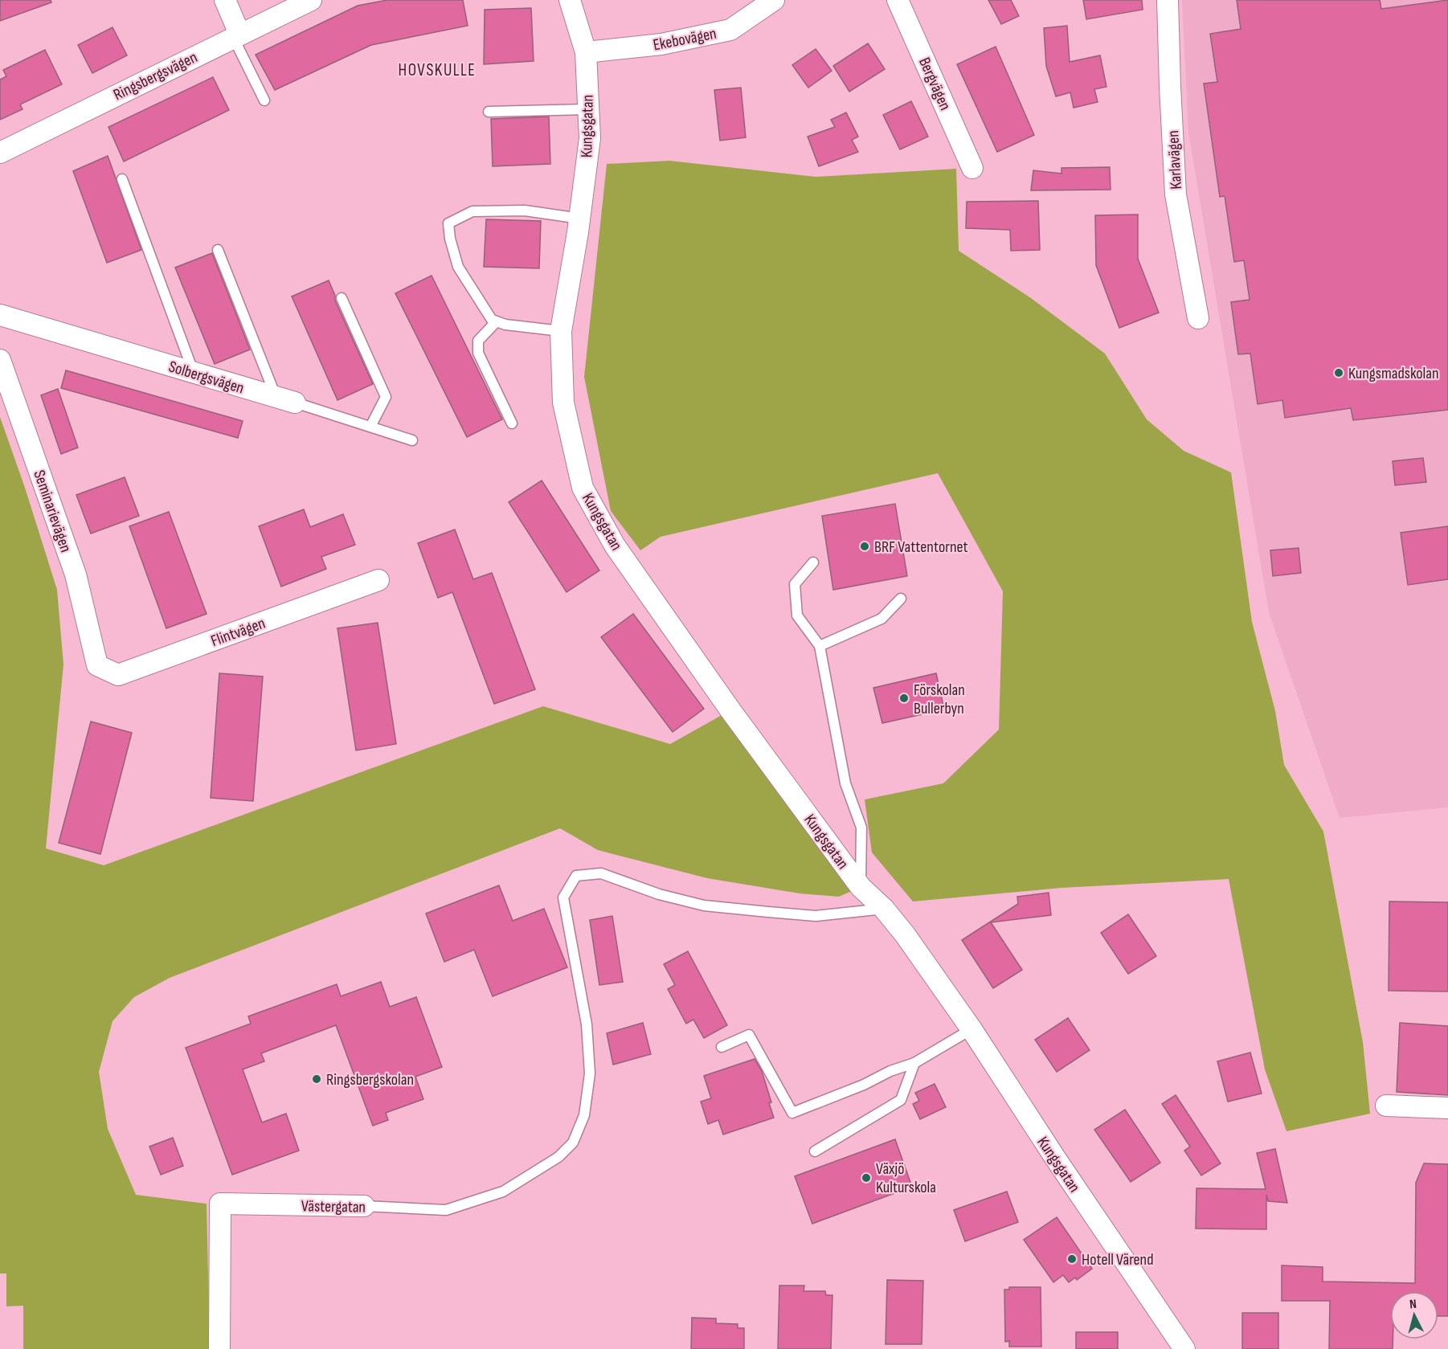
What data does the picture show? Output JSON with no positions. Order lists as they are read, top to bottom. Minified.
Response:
{"streets":{"street":["Ekebovägen","Ringsbergsvägen","Bergvägen","Kungsgatan","Karlavägen","Solbergsvägen","Seminarievägen","Flintvägen","Västergatan"]},"crossings":[["Ekebovägen","Kungsgatan"],["Kungsgatan","Västergatan"],["Seminarievägen","Flintvägen"]],"districts":["HOVSKULLE"],"places":["Kungsmadskolan","BRF Vattentornet","Förskolan Bullerbyn","Ringsbergskolan","Växjö Kulturskola","Hotell Värend"],"north":"top"}
